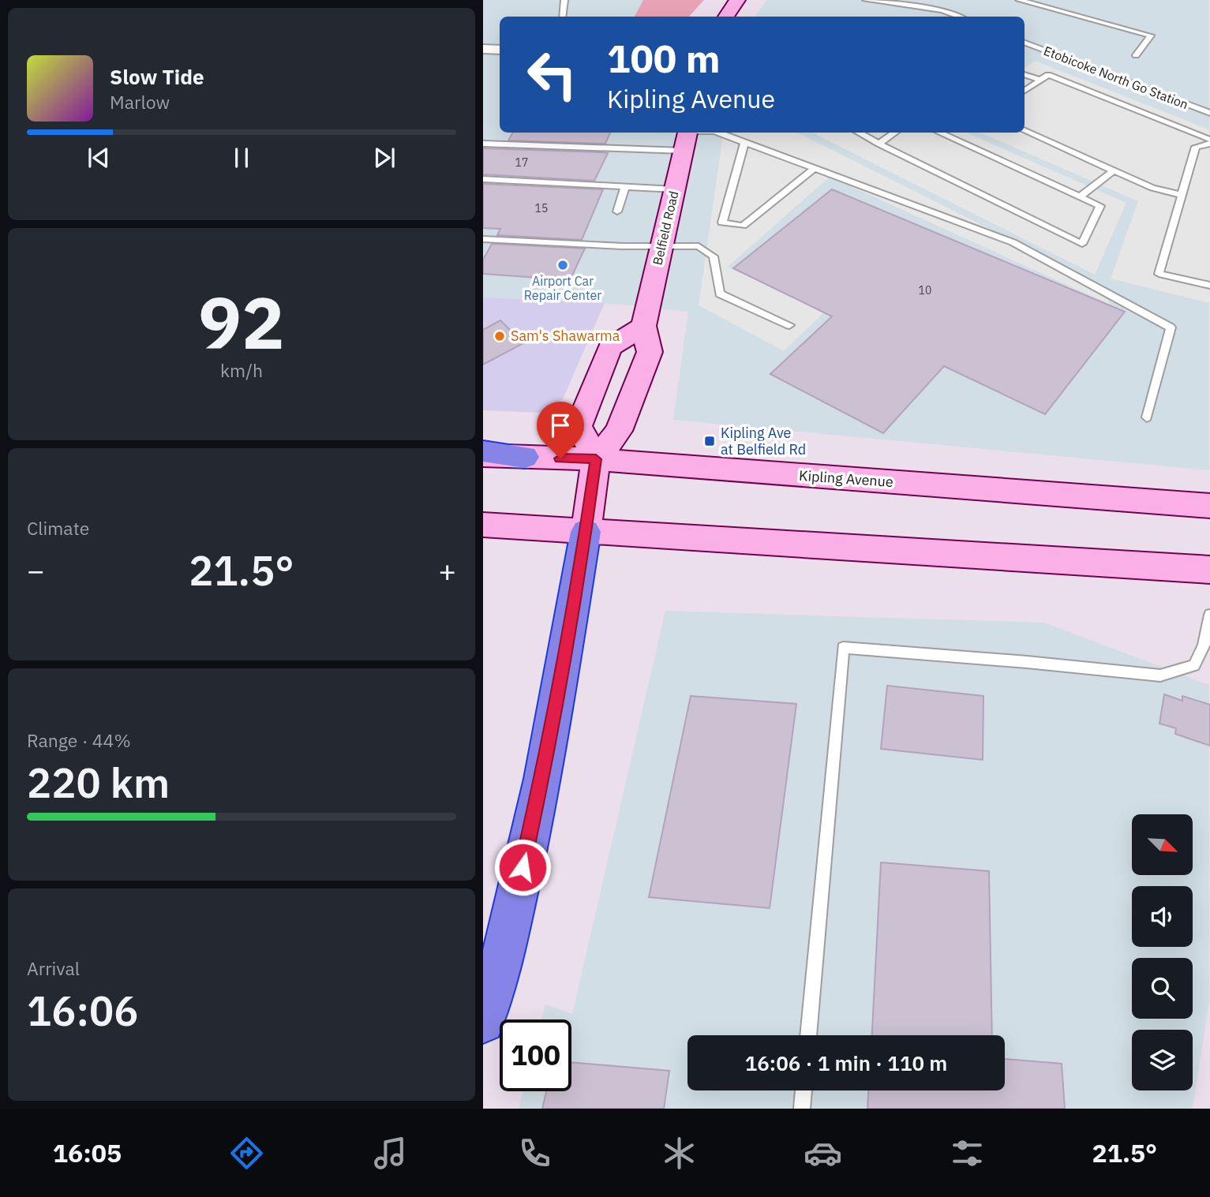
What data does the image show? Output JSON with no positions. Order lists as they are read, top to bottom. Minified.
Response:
{"streets":{"main road":["Belfield Road","Kipling Avenue"],"lane":["Etobicoke North Go Station"]},"crossings":[["Belfield Road","Kipling Avenue"]],"places":{"other":["Airport Car Repair Center","Sam's Shawarma"],"transit":["Kipling Ave at Belfield Rd"]},"house_numbers":["17","15","10"],"north":"bottom right","page":{"turn":["100 m","Kipling Avenue"],"song":["Slow Tide","Marlow"],"tile":[["92","km/h"],"Climate",["Range · 44%","220 km"],["Arrival","16:06"]],"heat":["−","21.5°","+"],"limit":"100","trip":"16:06 · 1 min · 110 m","tabs":["16:05","21.5°"]}}
